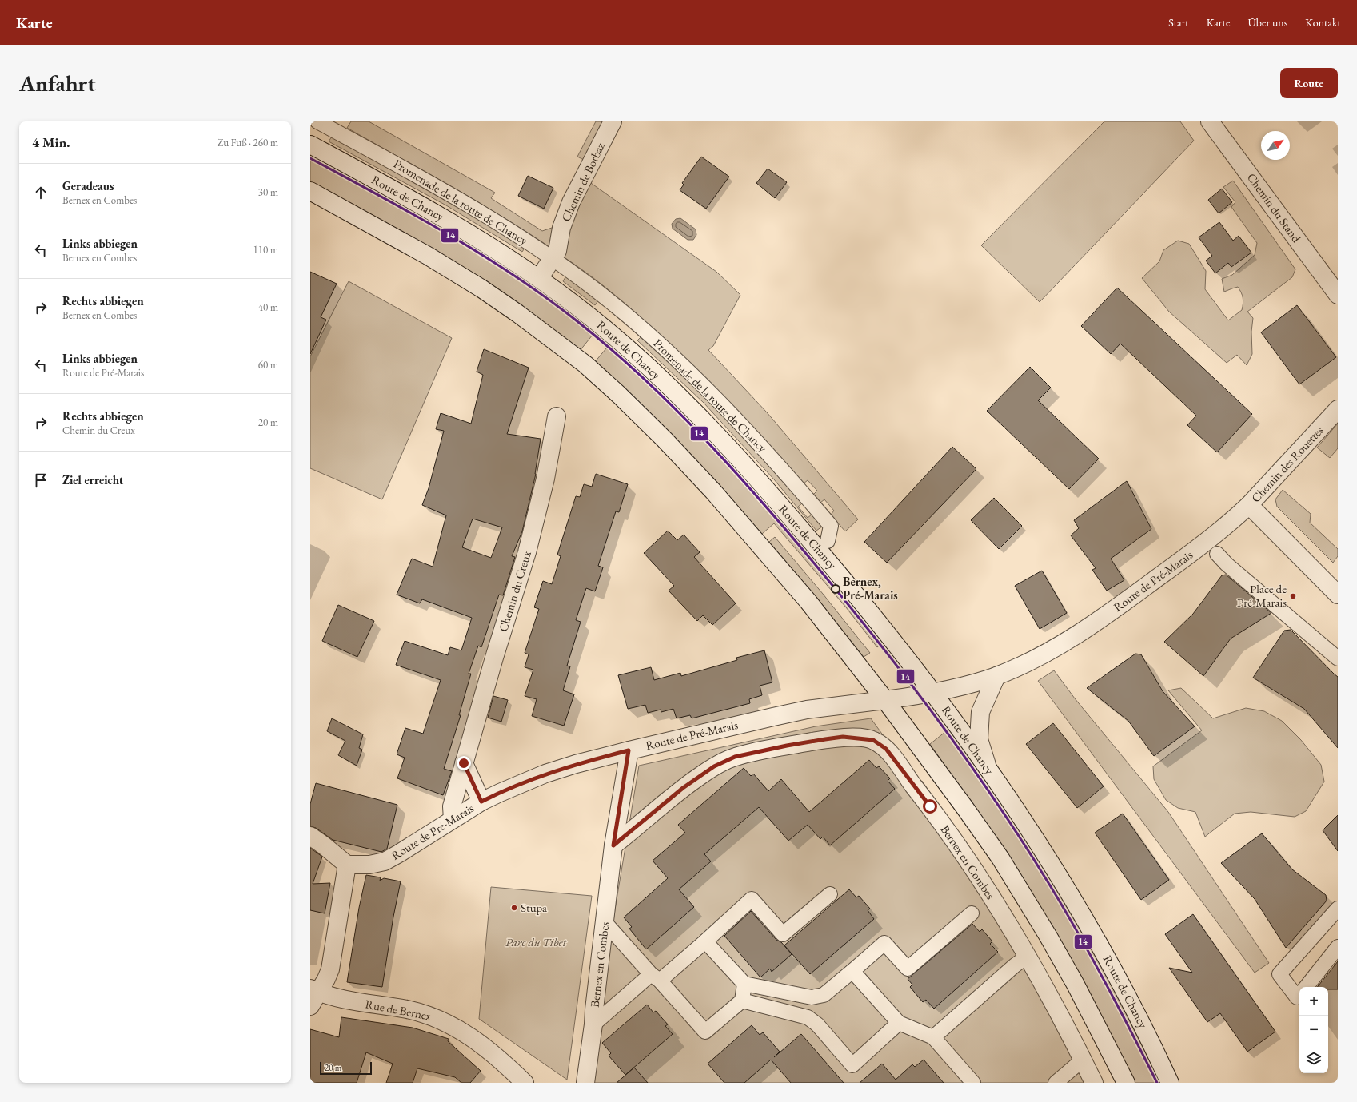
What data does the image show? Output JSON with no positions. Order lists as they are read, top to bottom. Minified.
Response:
{"streets":{"street":["Chemin de Borbaz","Route de Chancy","Promenade de la route de Chancy","Chemin du Stand","Chemin des Rouettes","Route de Pré-Marais","Chemin du Creux","Bernex en Combes","Rue de Bernex"]},"crossings":[["Chemin de Borbaz","Route de Chancy"],["Chemin de Borbaz","Promenade de la route de Chancy"],["Route de Chancy","Route de Pré-Marais"],["Chemin des Rouettes","Route de Pré-Marais"],["Route de Pré-Marais","Chemin du Creux"],["Route de Pré-Marais","Bernex en Combes"]],"parks":["Parc du Tibet"],"places":["Bernex, Pré-Marais","Place de Pré-Marais","Stupa"],"lines":["transit line 14"],"scale_bar":"20 m","north":"top right","page":{"header":"Karte","nav":["Start","Karte","Über uns","Kontakt"],"buttons":"Route","title":"Anfahrt","heading":["4 Min.","Zu Fuß · 260 m"],"list":[["Geradeaus","Bernex en Combes","30 m"],["Links abbiegen","Bernex en Combes","110 m"],["Rechts abbiegen","Bernex en Combes","40 m"],["Links abbiegen","Route de Pré-Marais","60 m"],["Rechts abbiegen","Chemin du Creux","20 m"],"Ziel erreicht"],"map_buttons":["+","−"],"scale":"20 m"}}
